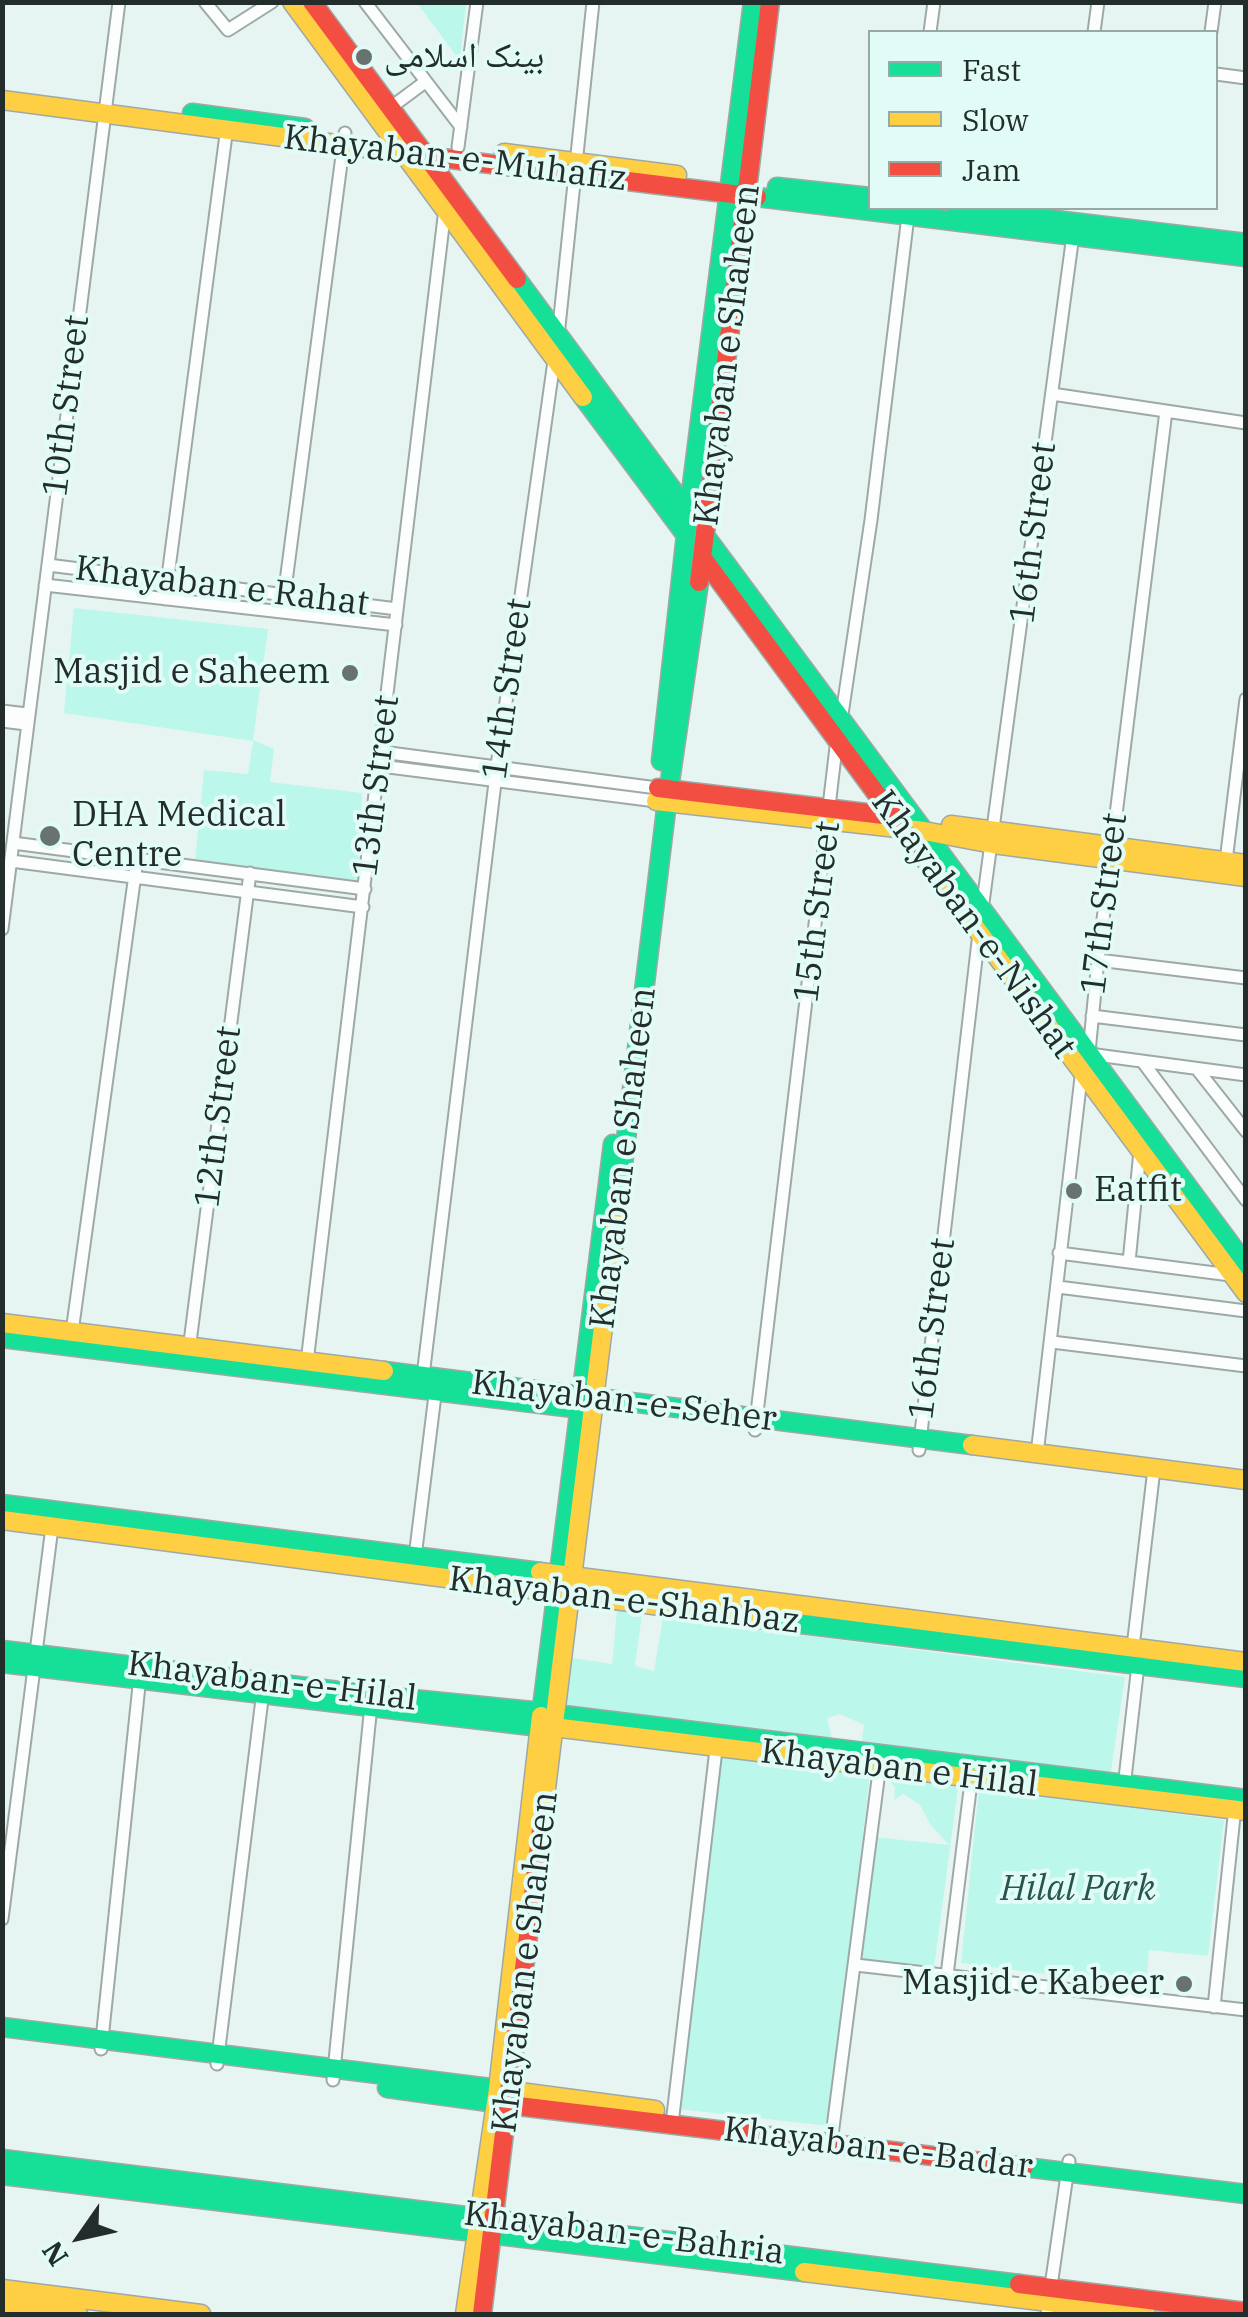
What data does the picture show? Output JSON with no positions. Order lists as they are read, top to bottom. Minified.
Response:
{"streets":{"street":["Khayaban-e-Muhafiz","Khayaban e Shaheen","10th Street","16th Street","Khayaban e Rahat","14th Street","13th Street","17th Street","15th Street","Khayaban-e-Nishat","12th Street","Khayaban-e-Seher","Khayaban-e-Shahbaz","Khayaban-e-Hilal","Khayaban e Hilal","Khayaban-e-Badar","Khayaban-e-Bahria"]},"crossings":[["Khayaban-e-Muhafiz","Khayaban e Shaheen"],["Khayaban-e-Muhafiz","10th Street"],["Khayaban-e-Muhafiz","14th Street"],["Khayaban-e-Muhafiz","13th Street"],["Khayaban-e-Muhafiz","15th Street"],["Khayaban e Shaheen","Khayaban-e-Nishat"],["Khayaban e Shaheen","Khayaban-e-Seher"],["Khayaban e Shaheen","Khayaban-e-Shahbaz"],["Khayaban e Shaheen","Khayaban-e-Hilal"],["Khayaban e Shaheen","Khayaban-e-Badar"],["Khayaban e Shaheen","Khayaban-e-Bahria"],["10th Street","Khayaban e Rahat"],["16th Street","Khayaban-e-Nishat"],["16th Street","Khayaban-e-Seher"],["Khayaban e Rahat","13th Street"],["14th Street","Khayaban-e-Seher"],["14th Street","Khayaban-e-Shahbaz"],["13th Street","Khayaban-e-Seher"],["17th Street","Khayaban-e-Nishat"],["17th Street","Khayaban-e-Seher"],["15th Street","Khayaban-e-Nishat"],["15th Street","Khayaban-e-Seher"],["12th Street","Khayaban-e-Seher"]],"parks":["Hilal Park"],"places":["بینک اسلامی","Masjid e Saheem","DHA Medical Centre","Eatfit","Masjid e Kabeer"],"legend":["Fast","Slow","Jam"],"north":"bottom left"}
